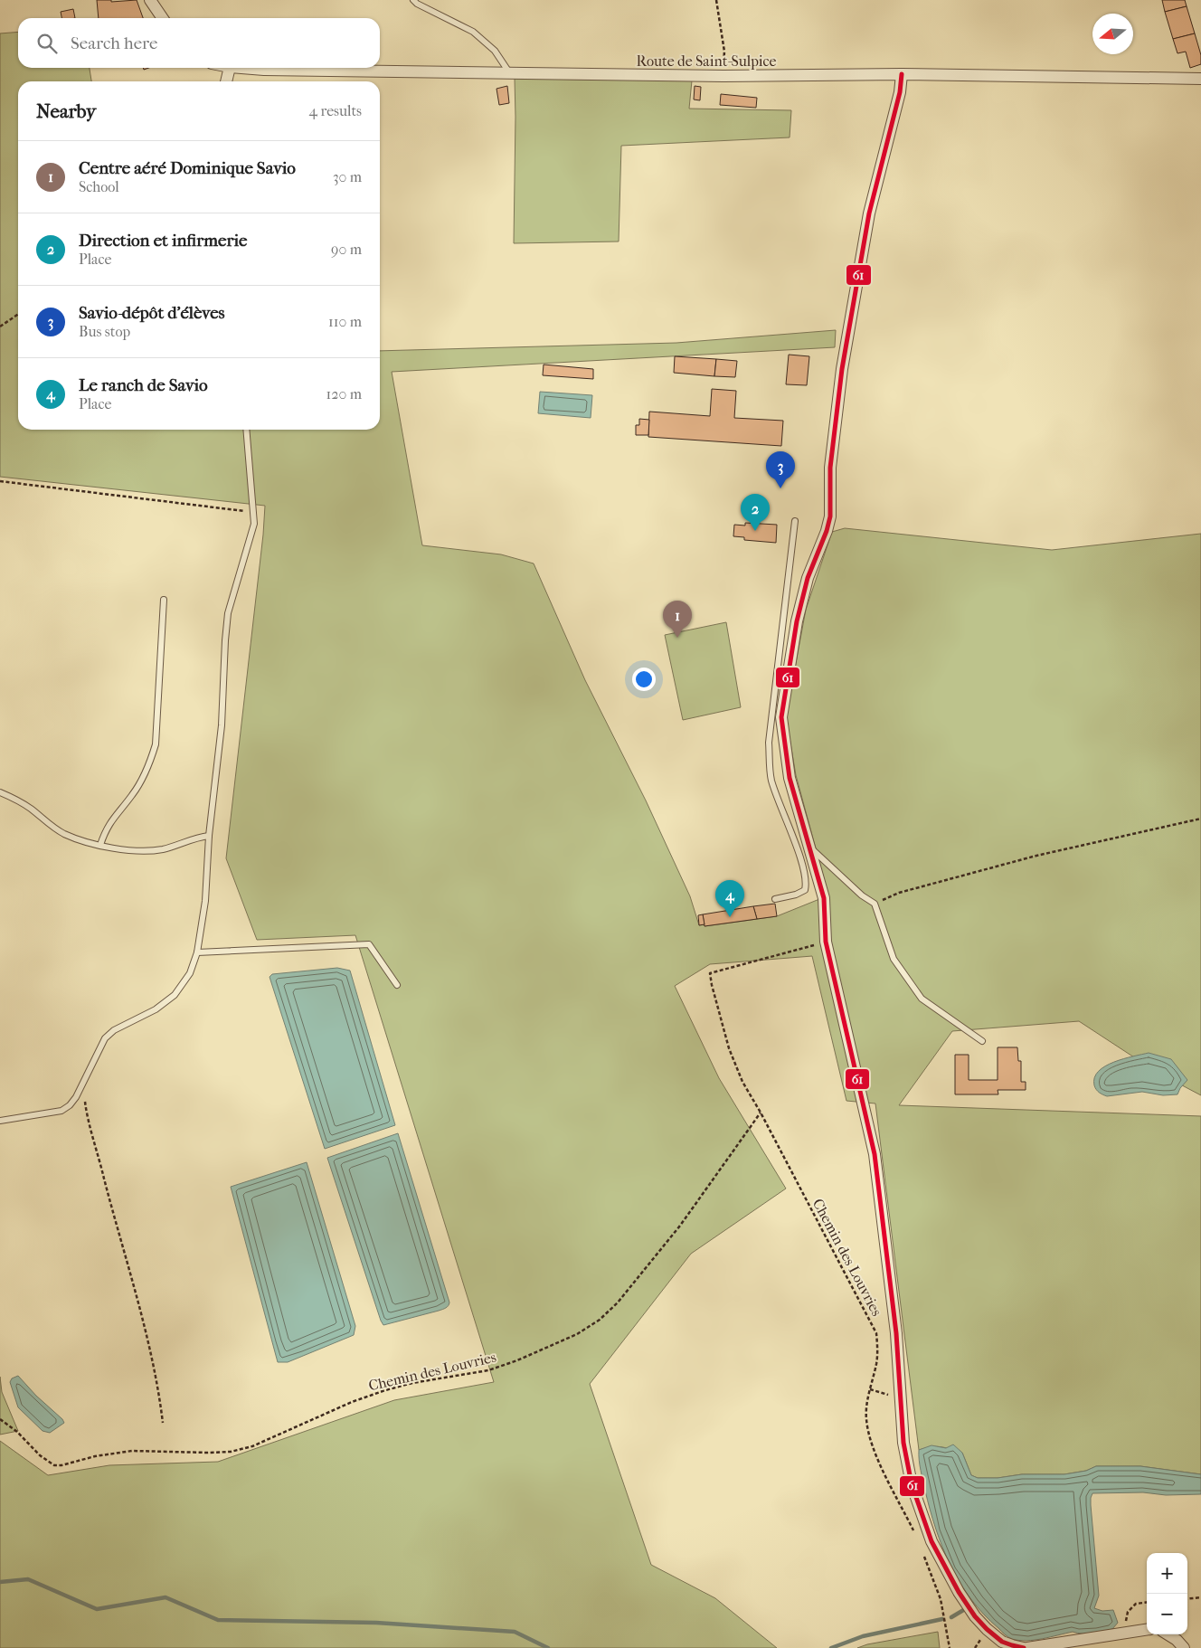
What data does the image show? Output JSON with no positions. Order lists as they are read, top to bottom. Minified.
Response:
{"streets":{"street":["Route de Saint-Sulpice"],"path":["Chemin des Louvries"]},"lines":["transit line 61"],"north":"left","page":{"search":"Search here","heading":["Nearby","4 results"],"list":[{"mark":"1","name":"Centre aéré Dominique Savio","note":"School","value":"30 m"},{"mark":"2","name":"Direction et infirmerie","note":"Place","value":"90 m"},{"mark":"3","name":"Savio-dépôt d'élèves","note":"Bus stop","value":"110 m"},{"mark":"4","name":"Le ranch de Savio","note":"Place","value":"120 m"}],"pins":["3","2","1","4"],"map_buttons":["+","−"]}}
